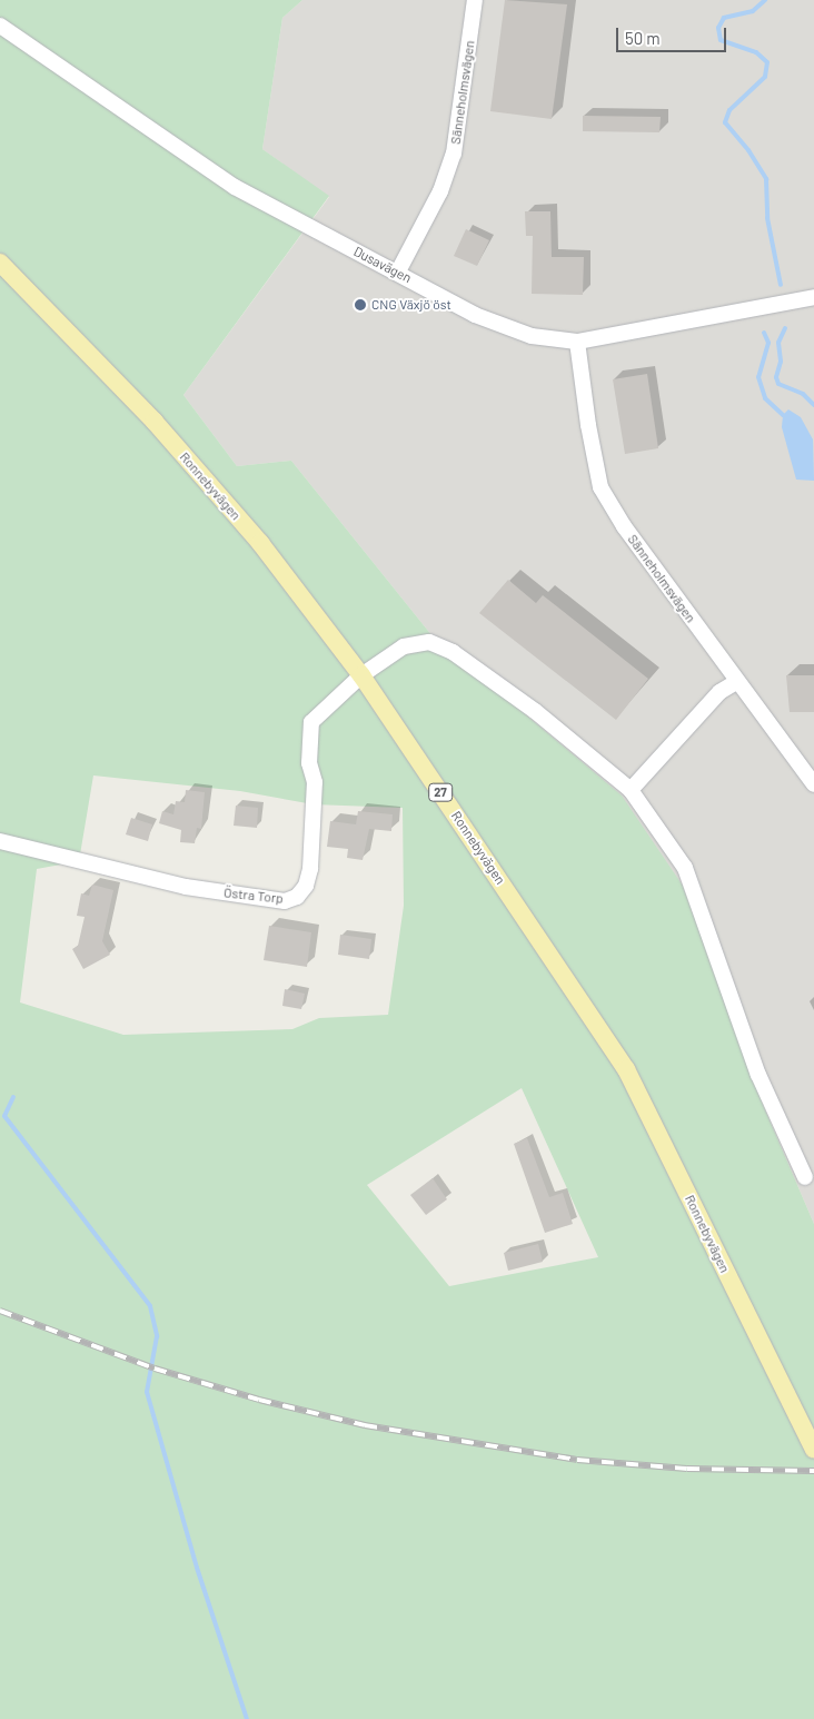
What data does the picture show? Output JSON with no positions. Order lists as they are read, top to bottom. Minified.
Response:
{"streets":{"main road":["Ronnebyvägen","27"],"street":["Sänneholmsvägen","Dusavägen","Östra Torp"]},"crossings":[["Sänneholmsvägen","Dusavägen"],["Ronnebyvägen","Östra Torp"]],"places":["CNG Växjö öst"],"scale_bar":"50 m"}
